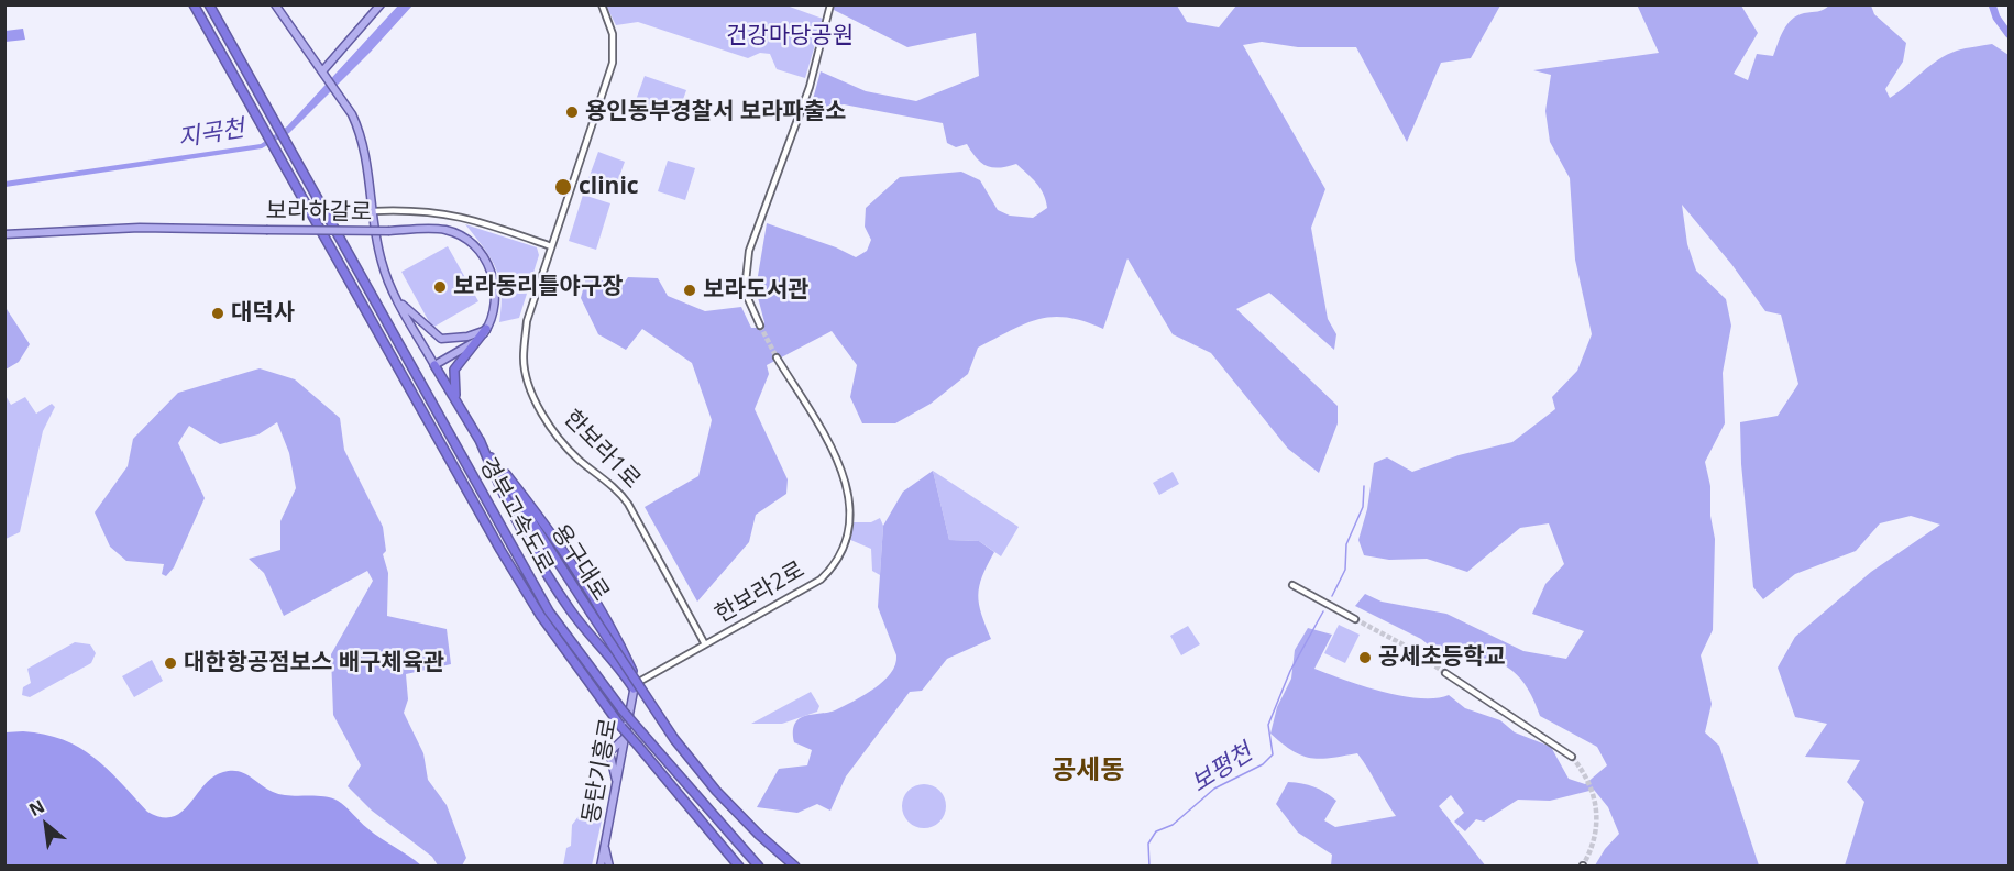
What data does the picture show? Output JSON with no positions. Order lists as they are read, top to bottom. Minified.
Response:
{"streets":{"highway":["경부고속도로","용구대로"],"main road":["보라하갈로","동탄기흥로"],"street":["한보라1로","한보라2로"]},"crossings":[["한보라1로","한보라2로"],["한보라2로","동탄기흥로"]],"districts":["공세동"],"water":["지곡천","보평천"],"parks":["건강마당공원"],"places":["용인동부경찰서 보라파출소","clinic","보라동리틀야구장","보라도서관","대덕사","공세초등학교","대한항공점보스 배구체육관"],"north":"top left"}
